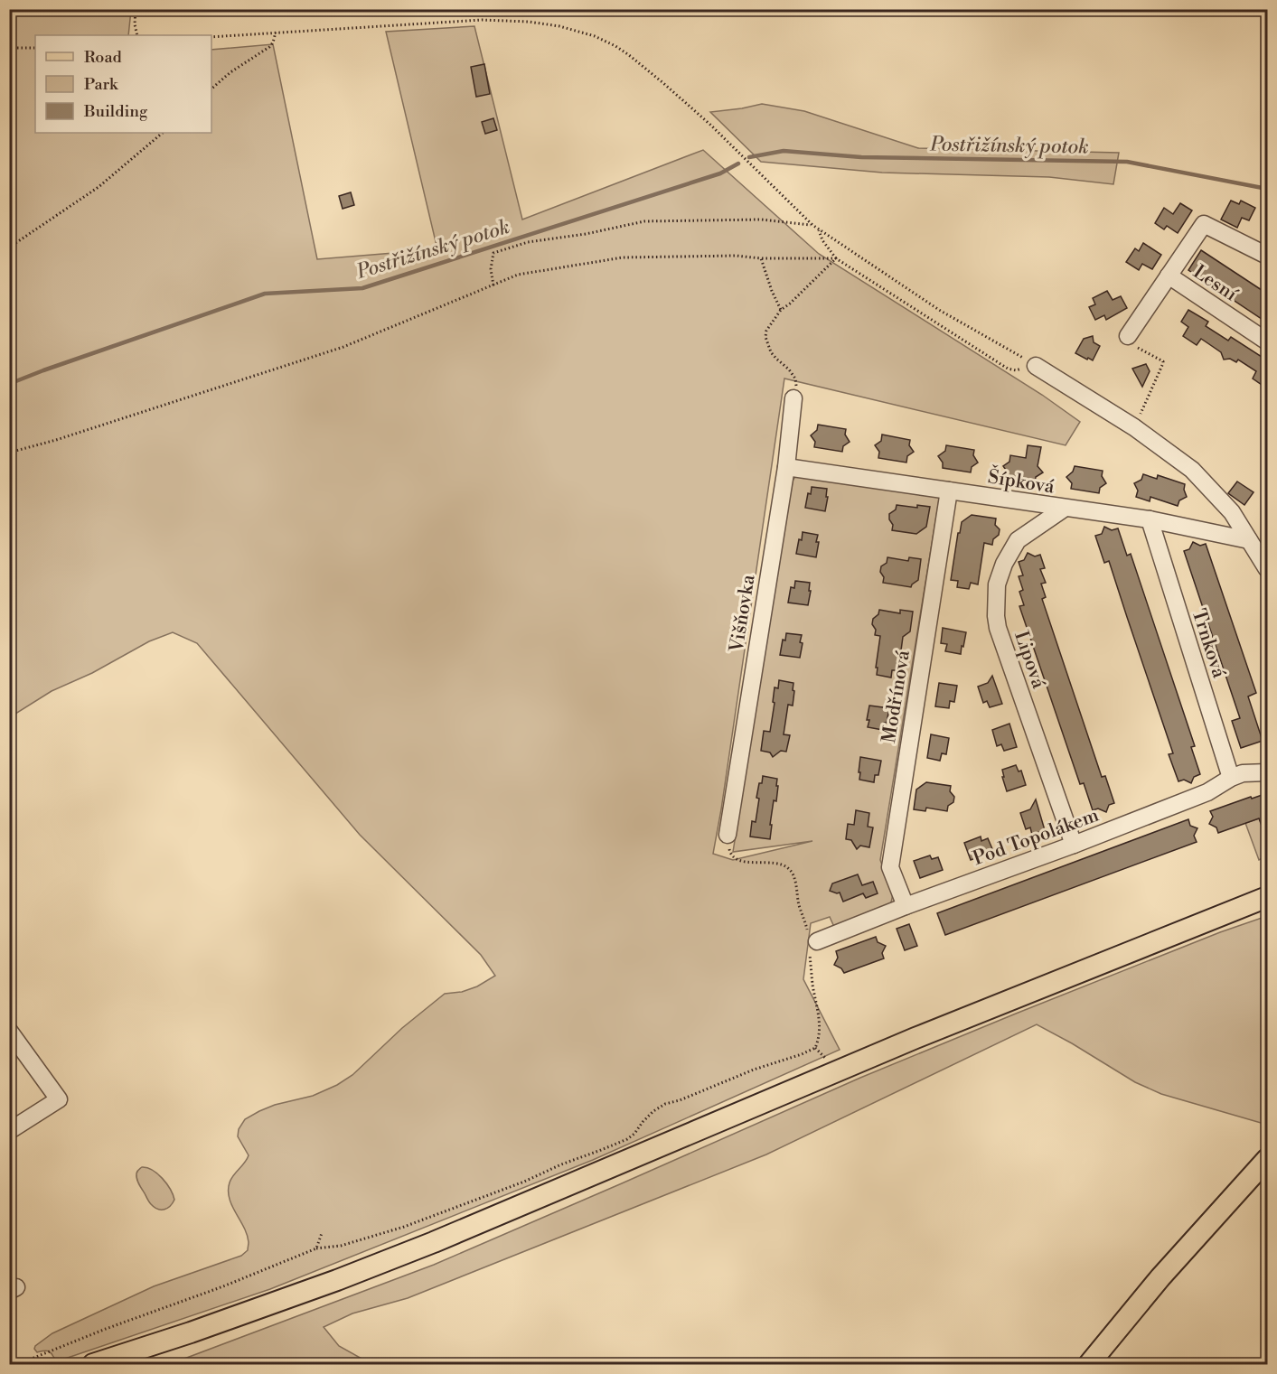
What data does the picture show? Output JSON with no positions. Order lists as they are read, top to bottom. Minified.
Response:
{"streets":{"street":["Lesní","Šípková","Višňovka","Trnková","Lipová","Modřínová","Pod Topolákem"]},"crossings":[["Šípková","Višňovka"],["Šípková","Trnková"],["Šípková","Lipová"],["Šípková","Modřínová"],["Trnková","Pod Topolákem"],["Lipová","Pod Topolákem"],["Modřínová","Pod Topolákem"]],"water":["Postřižínský potok"],"legend":["Road","Park","Building"]}
